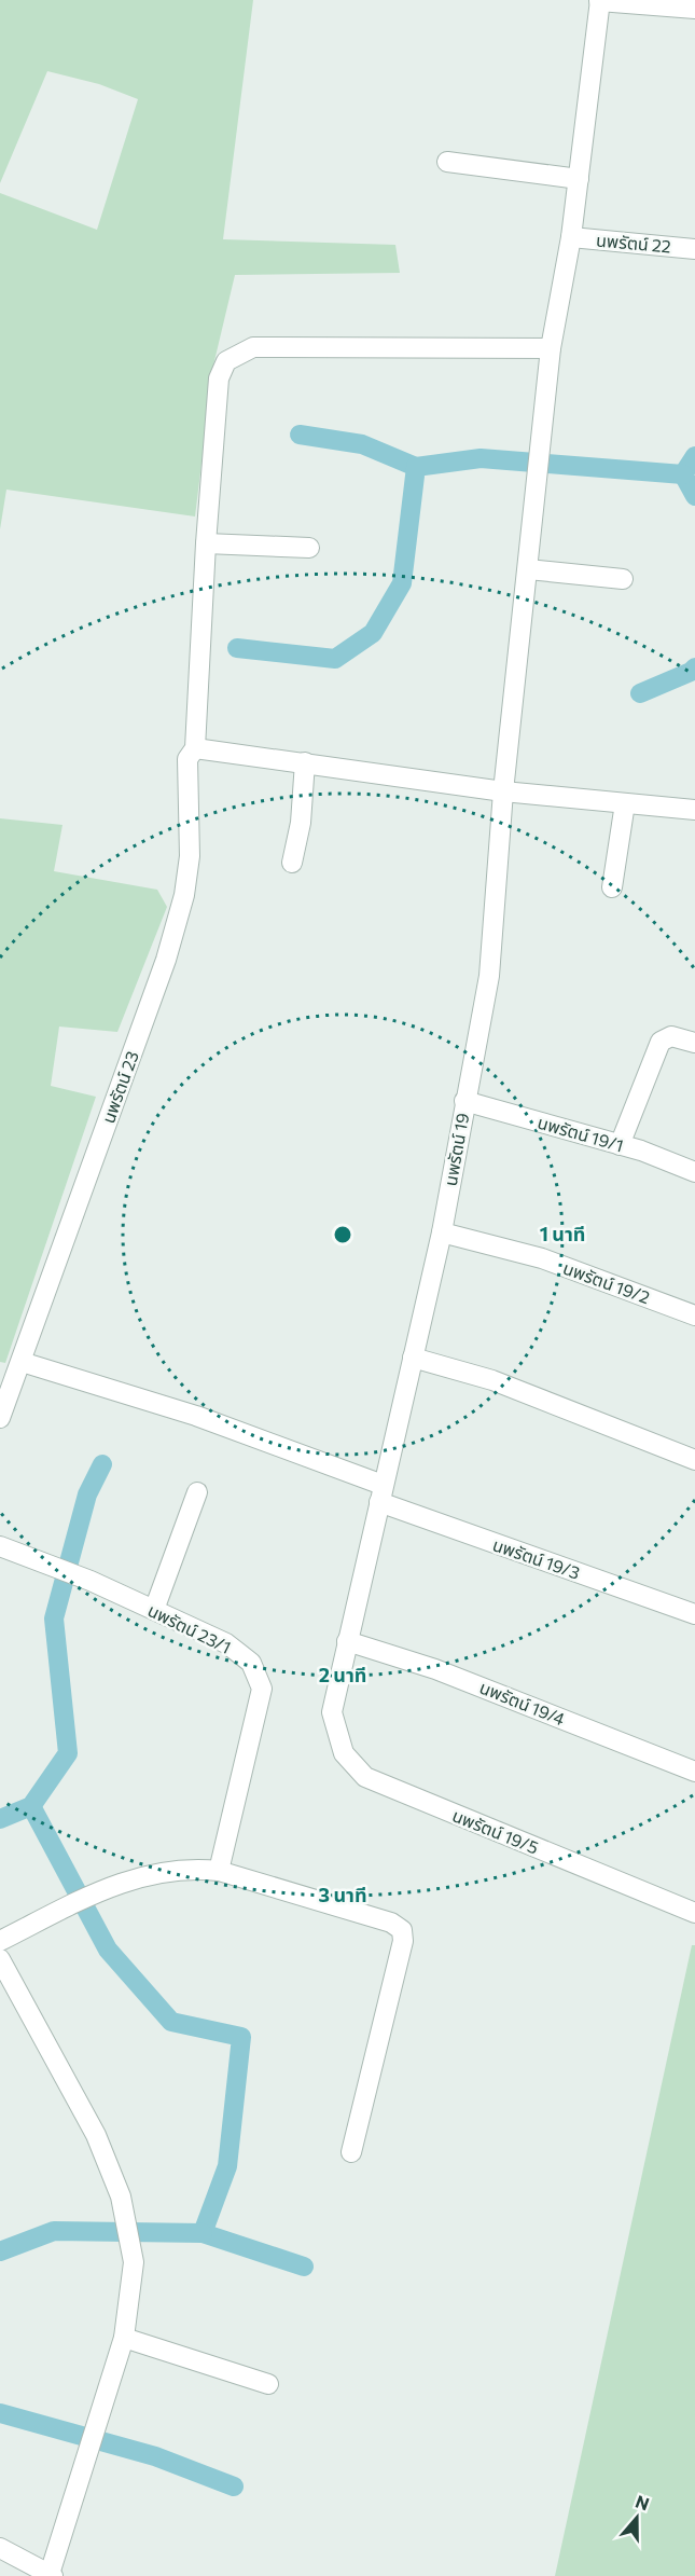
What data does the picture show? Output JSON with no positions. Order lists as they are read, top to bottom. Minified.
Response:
{"streets":{"street":["นพรัตน์ 22","นพรัตน์ 23","นพรัตน์ 19/1","นพรัตน์ 19","นพรัตน์ 19/2","นพรัตน์ 19/3","นพรัตน์ 23/1","นพรัตน์ 19/4","นพรัตน์ 19/5"]},"crossings":[["นพรัตน์ 22","นพรัตน์ 19"],["นพรัตน์ 23","นพรัตน์ 19"],["นพรัตน์ 23","นพรัตน์ 19/3"],["นพรัตน์ 19/1","นพรัตน์ 19"],["นพรัตน์ 19","นพรัตน์ 19/2"],["นพรัตน์ 19","นพรัตน์ 19/3"],["นพรัตน์ 19","นพรัตน์ 19/4"],["นพรัตน์ 19","นพรัตน์ 19/5"]],"north":"top","rings":["1 นาที","2 นาที","3 นาที"]}
